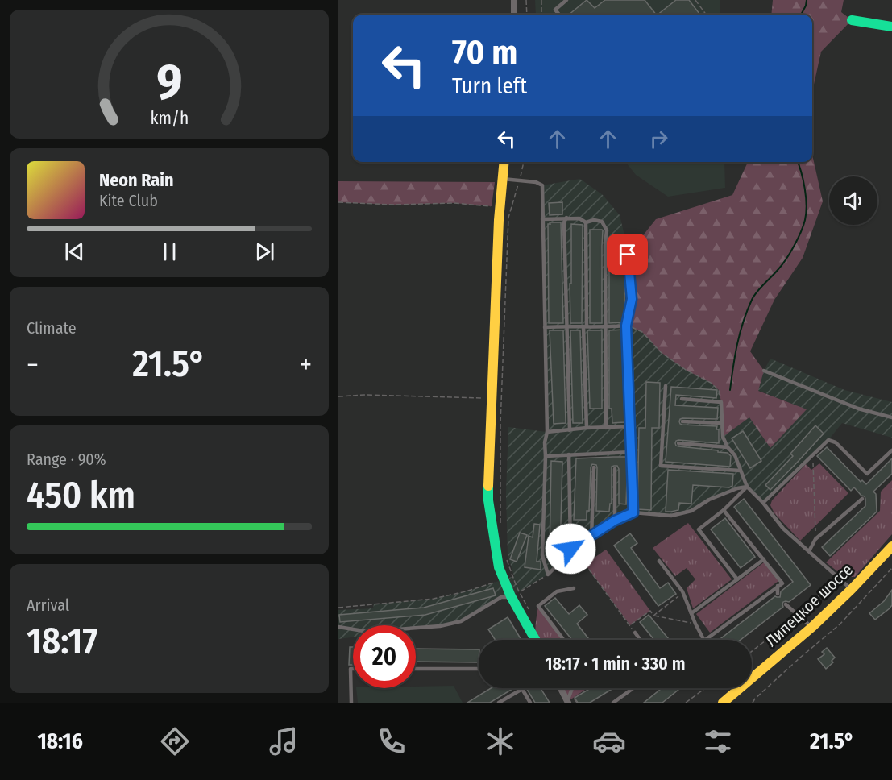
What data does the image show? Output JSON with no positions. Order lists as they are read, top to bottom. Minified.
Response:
{"streets":{"street":["Липецкое шоссе"]},"page":{"turn":["70 m","Turn left"],"song":["Neon Rain","Kite Club"],"tile":["Climate",["Range · 90%","450 km"],["Arrival","18:17"]],"heat":["−","21.5°","+"],"limit":"20","trip":"18:17 · 1 min · 330 m","tabs":["18:16","21.5°"],"gauge":["9","km/h"]}}
